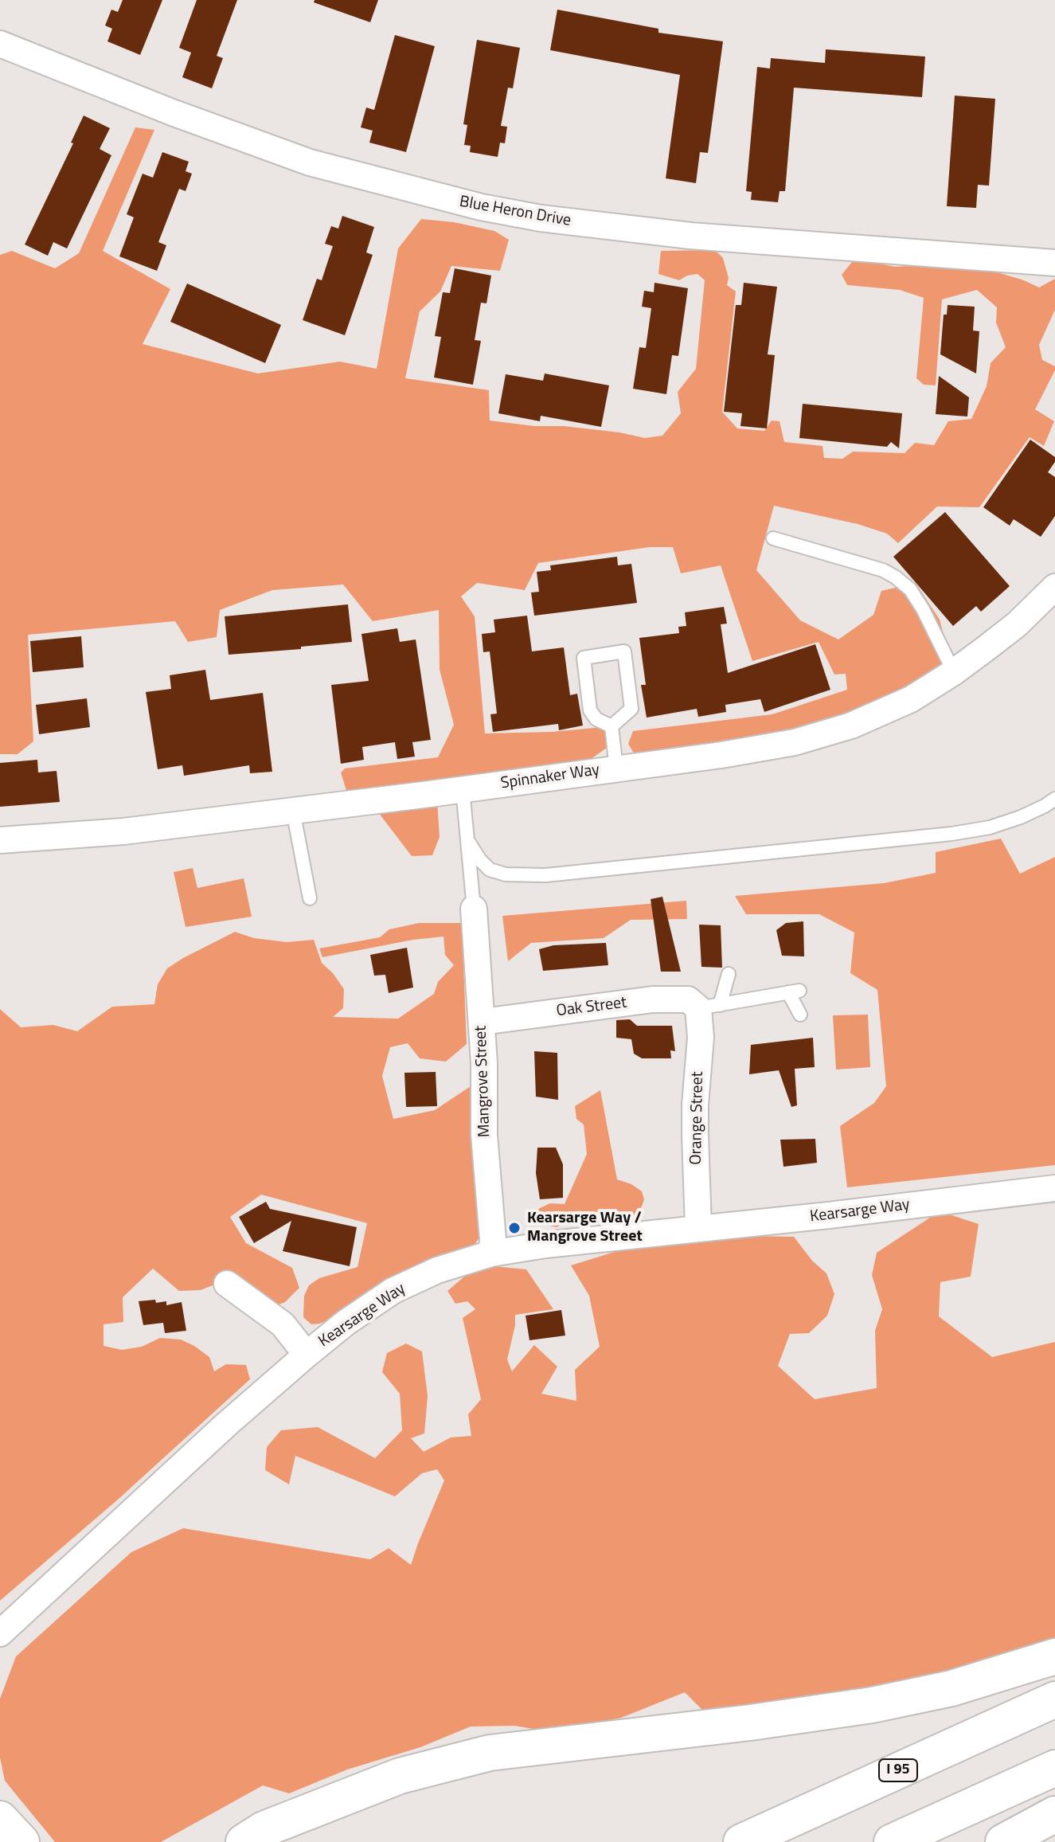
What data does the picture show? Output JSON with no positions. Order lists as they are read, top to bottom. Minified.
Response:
{"streets":{"main road":["I 95"],"street":["Blue Heron Drive","Spinnaker Way","Oak Street","Mangrove Street","Orange Street","Kearsarge Way"]},"crossings":[["Oak Street","Mangrove Street"],["Oak Street","Orange Street"],["Mangrove Street","Kearsarge Way"],["Orange Street","Kearsarge Way"]],"places":["Kearsarge Way / Mangrove Street"]}
